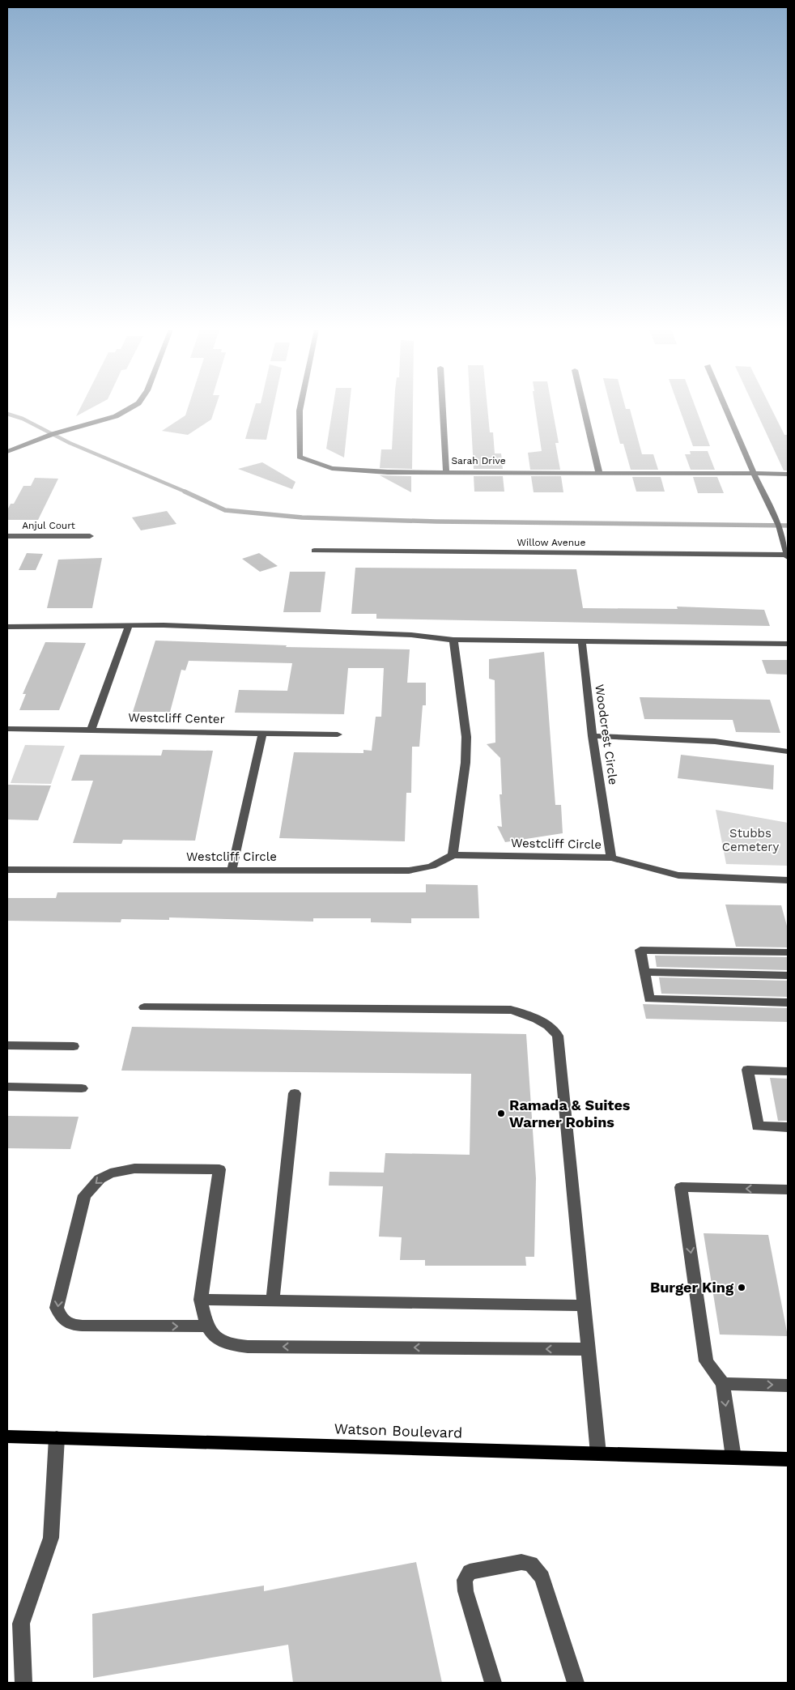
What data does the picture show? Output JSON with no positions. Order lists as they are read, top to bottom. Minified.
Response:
{"streets":{"main road":["Watson Boulevard"],"street":["Sarah Drive","Anjul Court","Willow Avenue","Westcliff Center","Woodcrest Circle","Westcliff Circle"]},"crossings":[["Woodcrest Circle","Westcliff Circle"]],"parks":["Stubbs Cemetery"],"places":["Ramada & Suites Warner Robins","Burger King"]}
